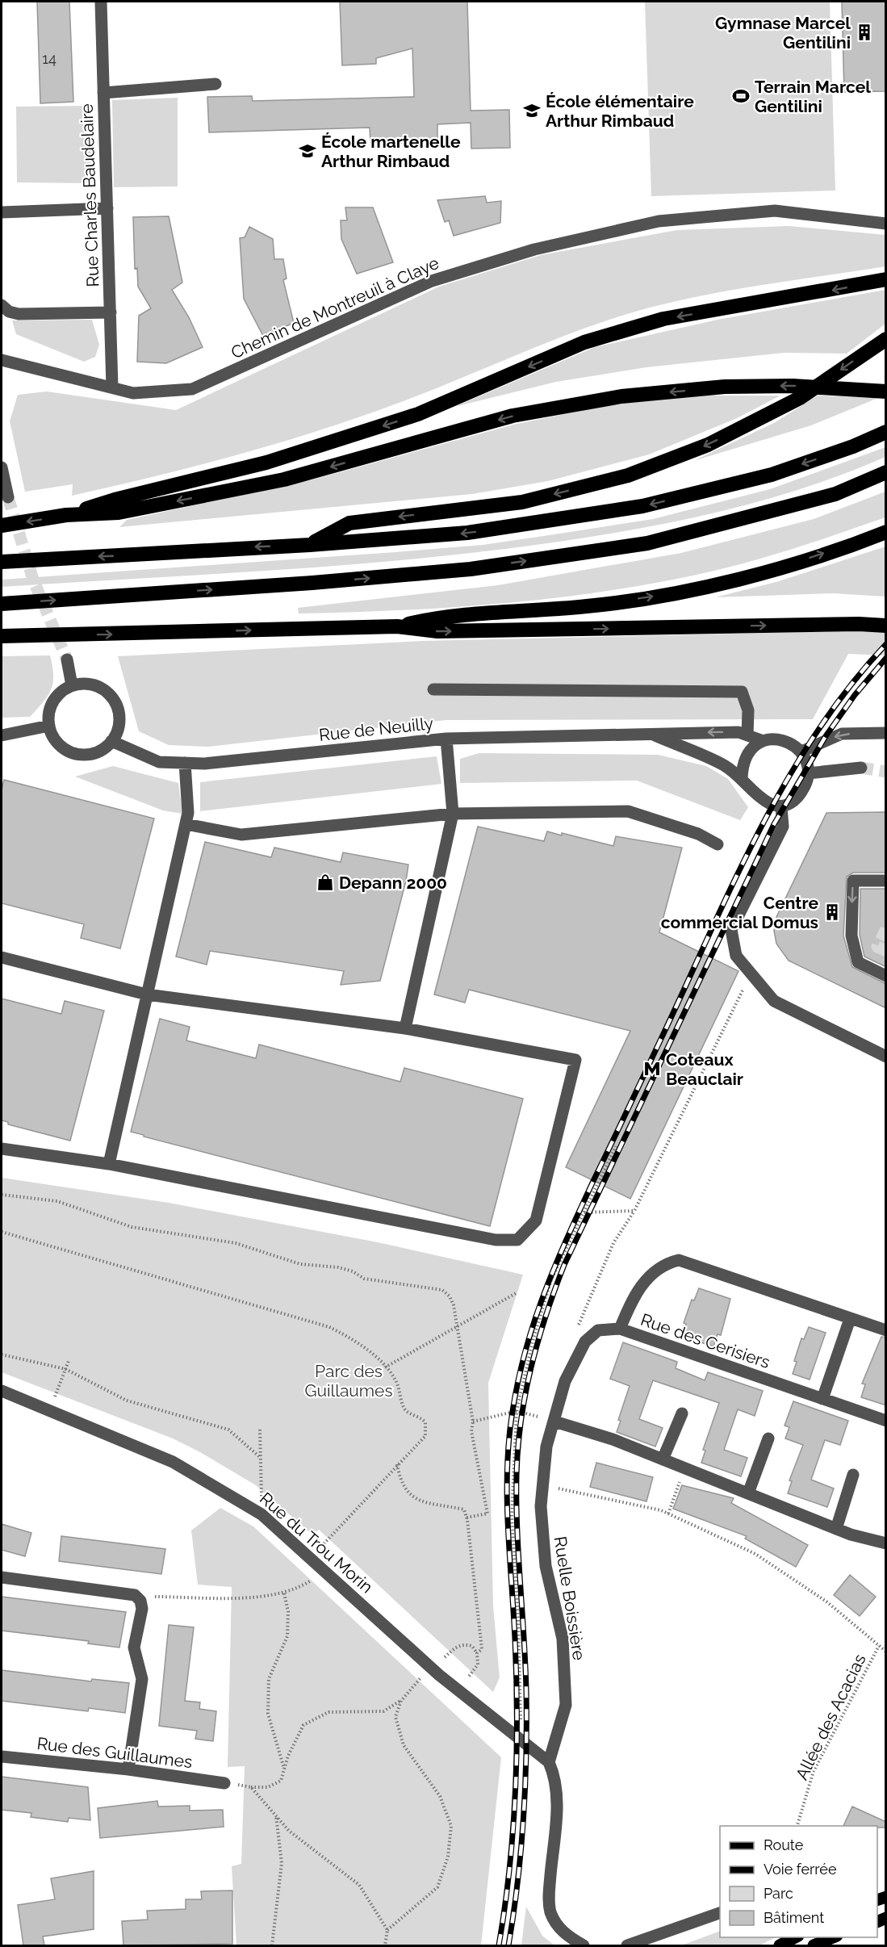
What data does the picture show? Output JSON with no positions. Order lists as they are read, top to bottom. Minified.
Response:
{"streets":{"street":["Rue Charles Baudelaire","Chemin de Montreuil à Claye","Rue de Neuilly","Rue des Cerisiers","Rue du Trou Morin","Ruelle Boissière","Rue des Guillaumes"],"path":["Allée des Acacias"]},"crossings":[["Rue Charles Baudelaire","Chemin de Montreuil à Claye"],["Rue des Cerisiers","Ruelle Boissière"],["Rue du Trou Morin","Ruelle Boissière"]],"parks":["Parc des Guillaumes"],"places":{"building":["Gymnase Marcel Gentilini","Centre commercial Domus"],"sports":["Terrain Marcel Gentilini"],"school or university":["École élémentaire Arthur Rimbaud","École martenelle Arthur Rimbaud"],"shop":["Depann 2000"],"metro station":["Coteaux Beauclair"]},"house_numbers":["14"],"legend":["Route","Voie ferrée","Parc","Bâtiment"]}
